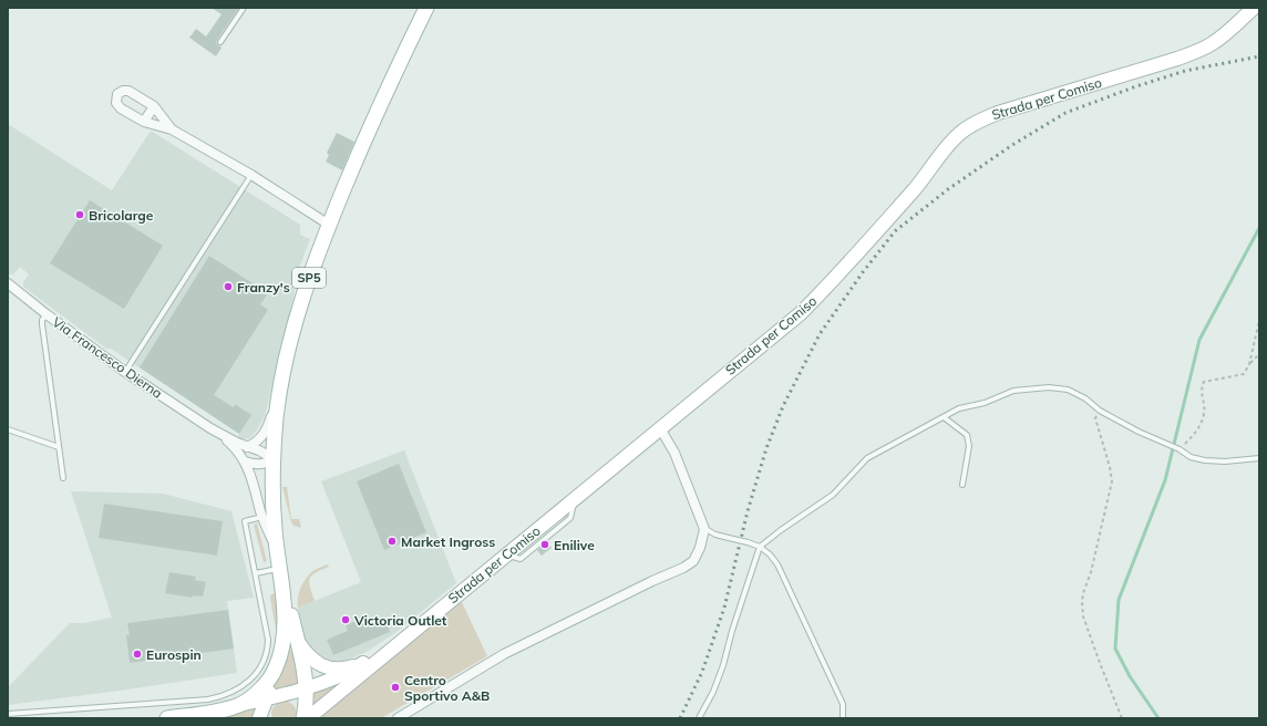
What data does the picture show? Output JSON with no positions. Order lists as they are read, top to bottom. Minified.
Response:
{"streets":{"main road":["Strada per Comiso","SP5"],"street":["Via Francesco Dierna"]},"places":["Bricolarge","Franzy's","Market Ingross","Enilive","Victoria Outlet","Eurospin","Centro Sportivo A&B"]}
